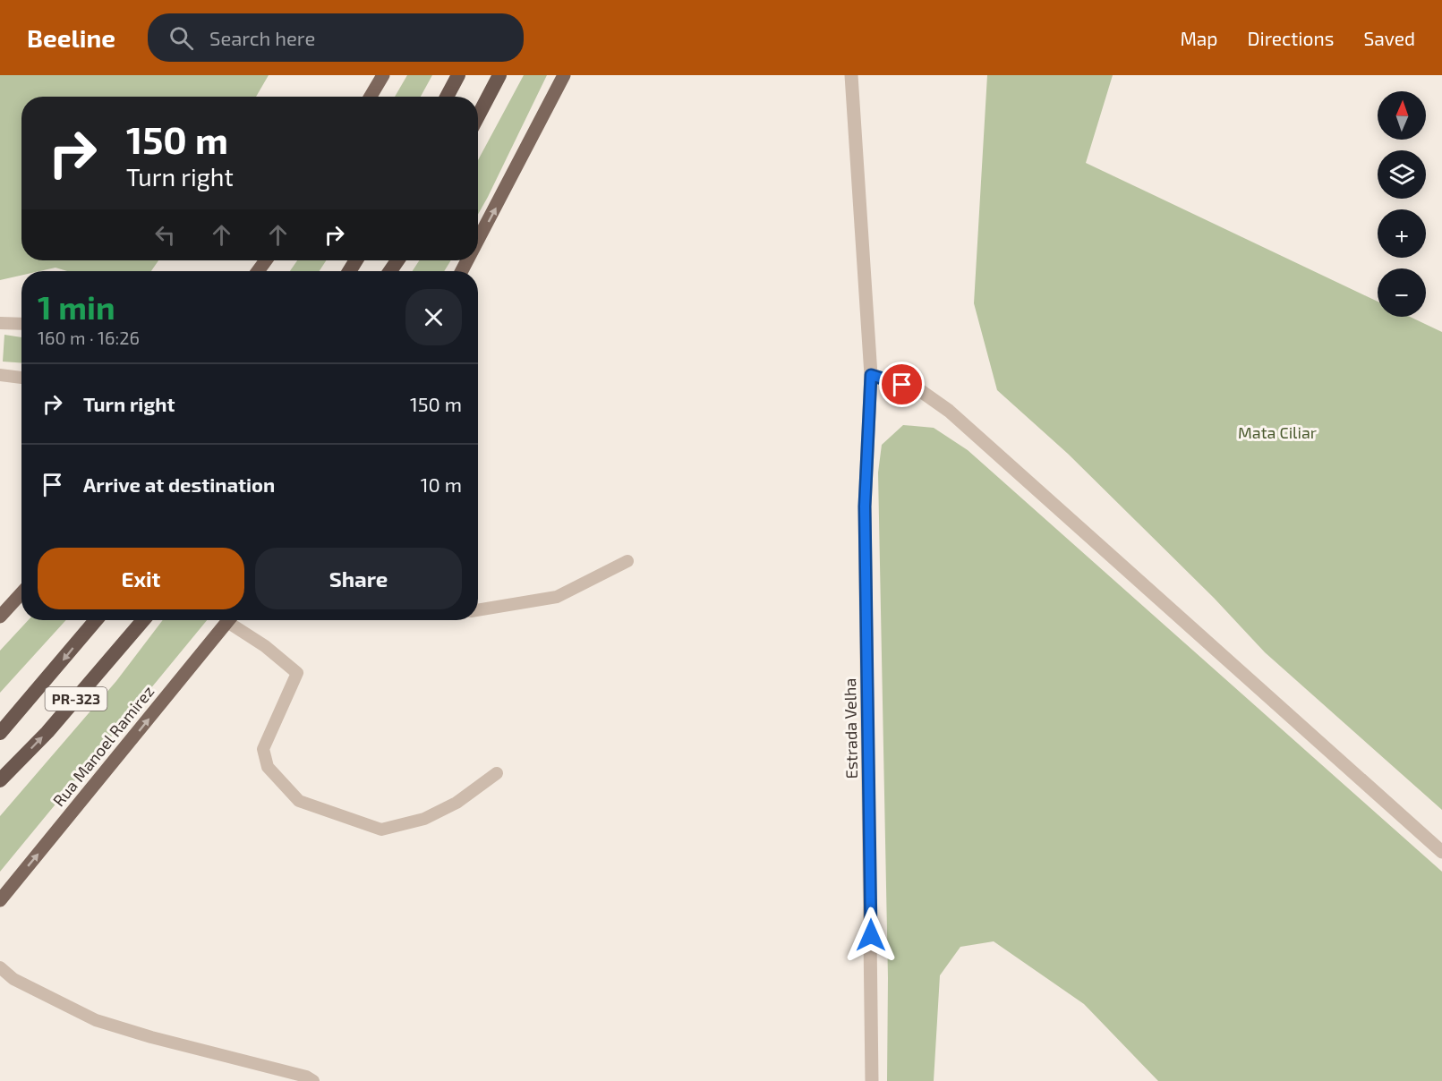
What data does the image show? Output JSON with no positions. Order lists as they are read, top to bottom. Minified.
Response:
{"streets":{"highway":["PR-323"],"main road":["Rua Manoel Ramirez"],"street":["Estrada Velha"]},"one_way":["Rua Manoel Ramirez"],"parks":["Mata Ciliar"],"north":"top","page":{"header":"Beeline","search":"Search here","nav":["Map","Directions","Saved"],"map_buttons":["+","−"],"turn":["150 m","Turn right"],"heading":["1 min","160 m · 16:26"],"list":[{"name":"Turn right","value":"150 m"},{"name":"Arrive at destination","value":"10 m"}],"buttons":["Exit","Share"]}}
